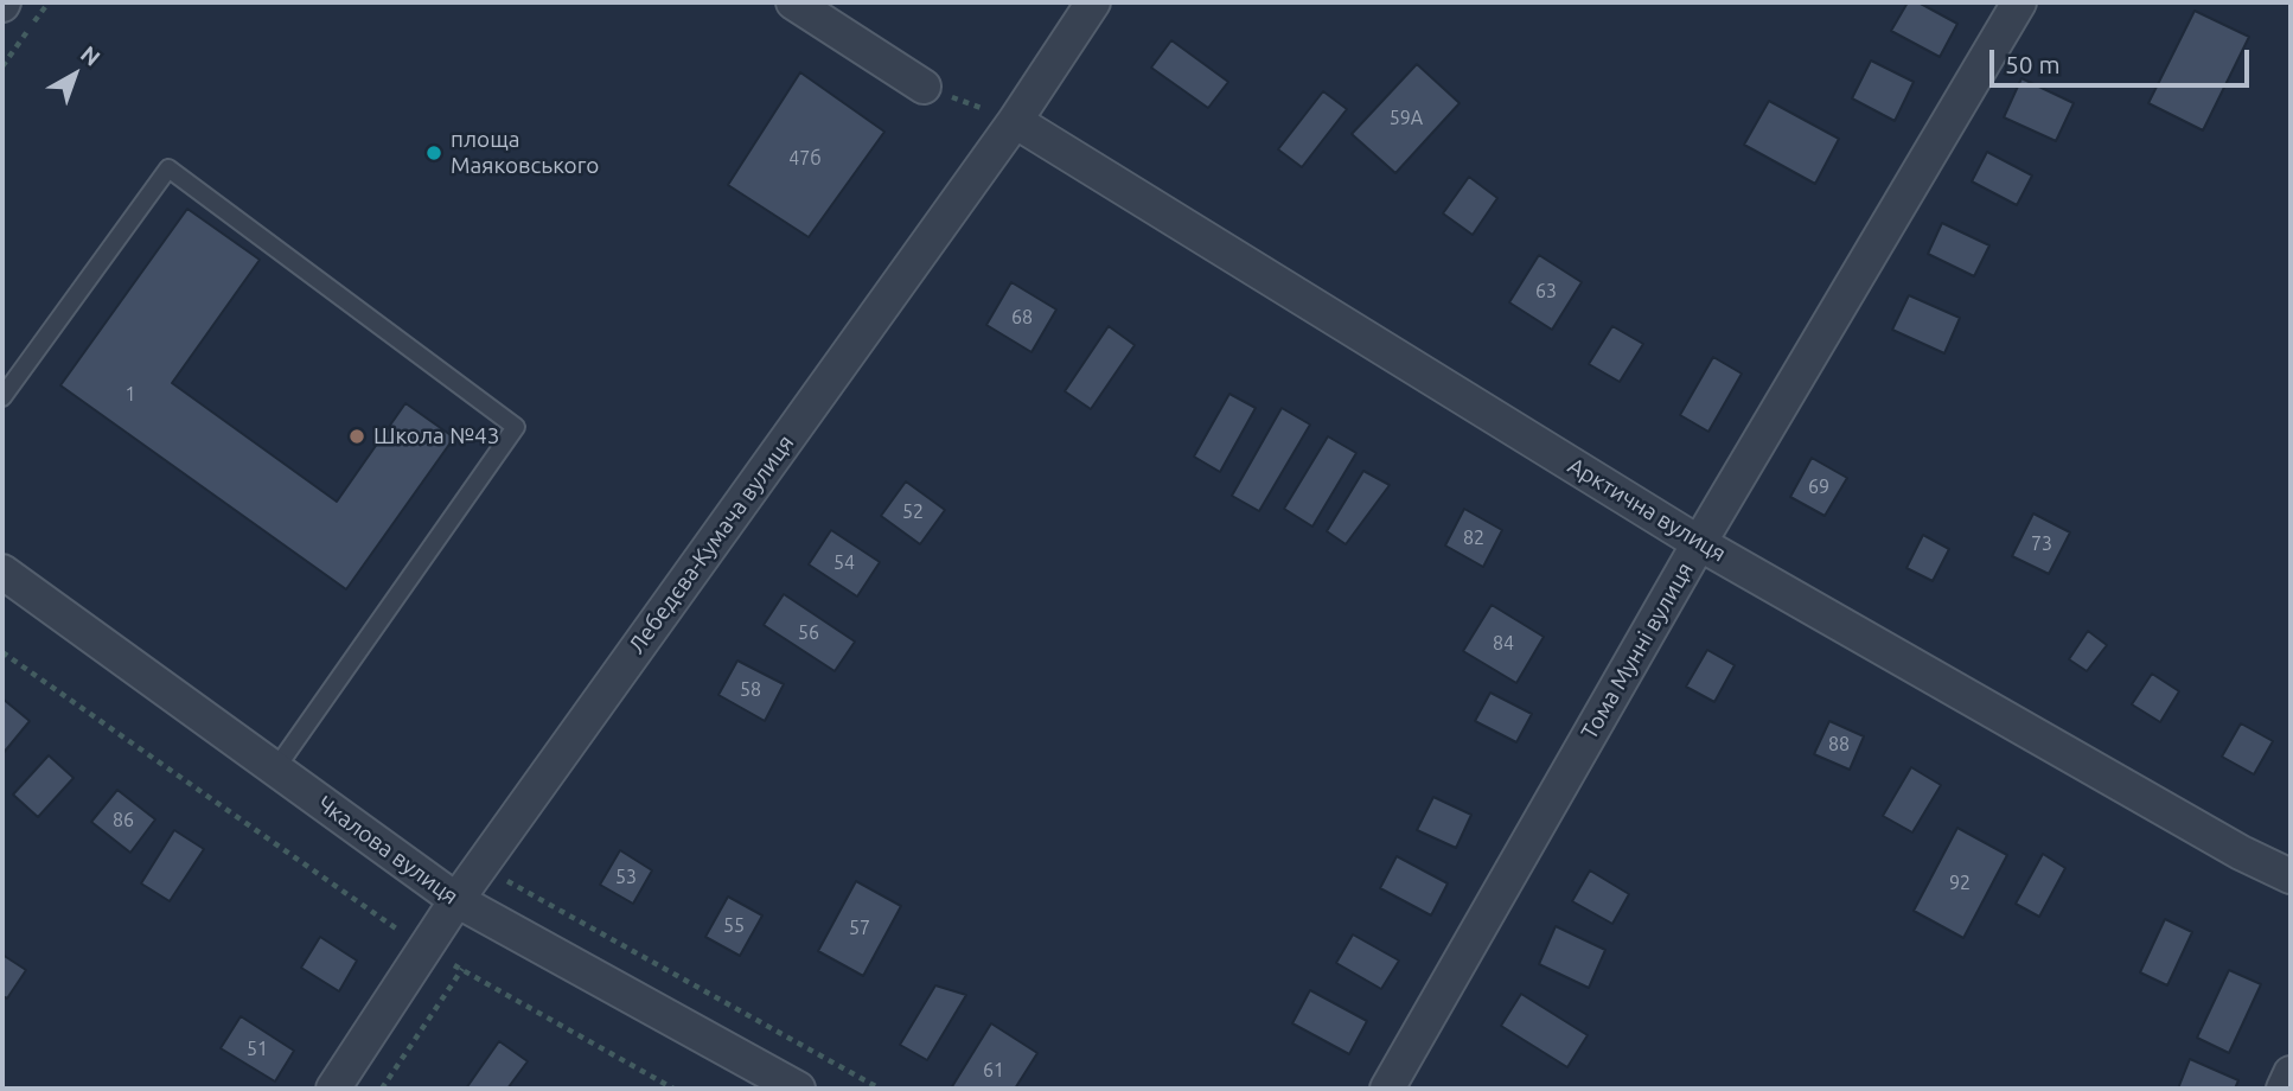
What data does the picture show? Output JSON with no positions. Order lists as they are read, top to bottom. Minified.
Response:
{"streets":{"street":["Арктична вулиця","Лебедєва-Кумача вулиця","Тома Мунні вулиця","Чкалова вулиця"]},"crossings":[["Арктична вулиця","Лебедєва-Кумача вулиця"],["Арктична вулиця","Тома Мунні вулиця"],["Лебедєва-Кумача вулиця","Чкалова вулиця"]],"places":["площа Маяковського","Школа №43"],"house_numbers":["59А","47б","63","68","1","69","52","82","73","54","56","84","58","88","86","53","92","55","57","51","61"],"scale_bar":"50 m","north":"top right"}
